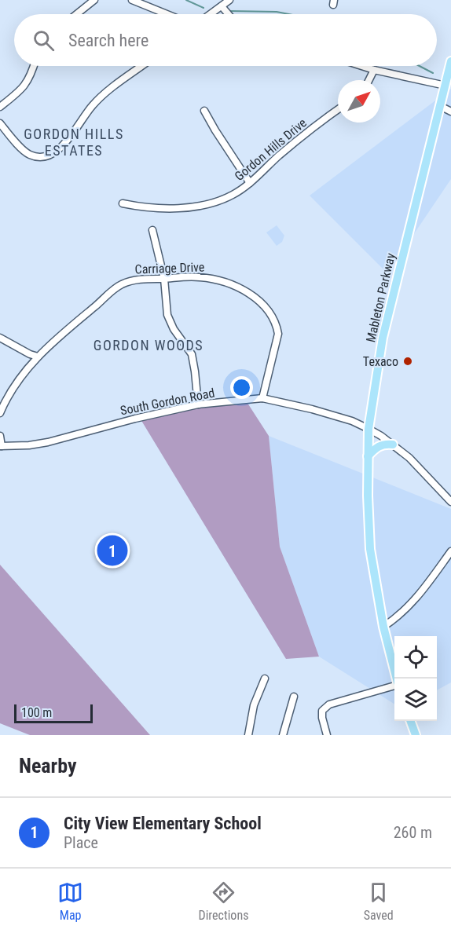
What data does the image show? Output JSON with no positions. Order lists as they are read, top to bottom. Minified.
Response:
{"streets":{"main road":["Mableton Parkway"],"street":["Gordon Hills Drive","Carriage Drive","South Gordon Road"]},"crossings":[["Carriage Drive","South Gordon Road"],["Mableton Parkway","South Gordon Road"]],"districts":["GORDON HILLS ESTATES","GORDON WOODS"],"places":["Texaco"],"scale_bar":"100 m","north":"top right","page":{"search":"Search here","pins":"1","scale":"100 m","heading":"Nearby","list":[{"mark":"1","name":"City View Elementary School","note":"Place","value":"260 m"}],"nav":["Map","Directions","Saved"]}}
